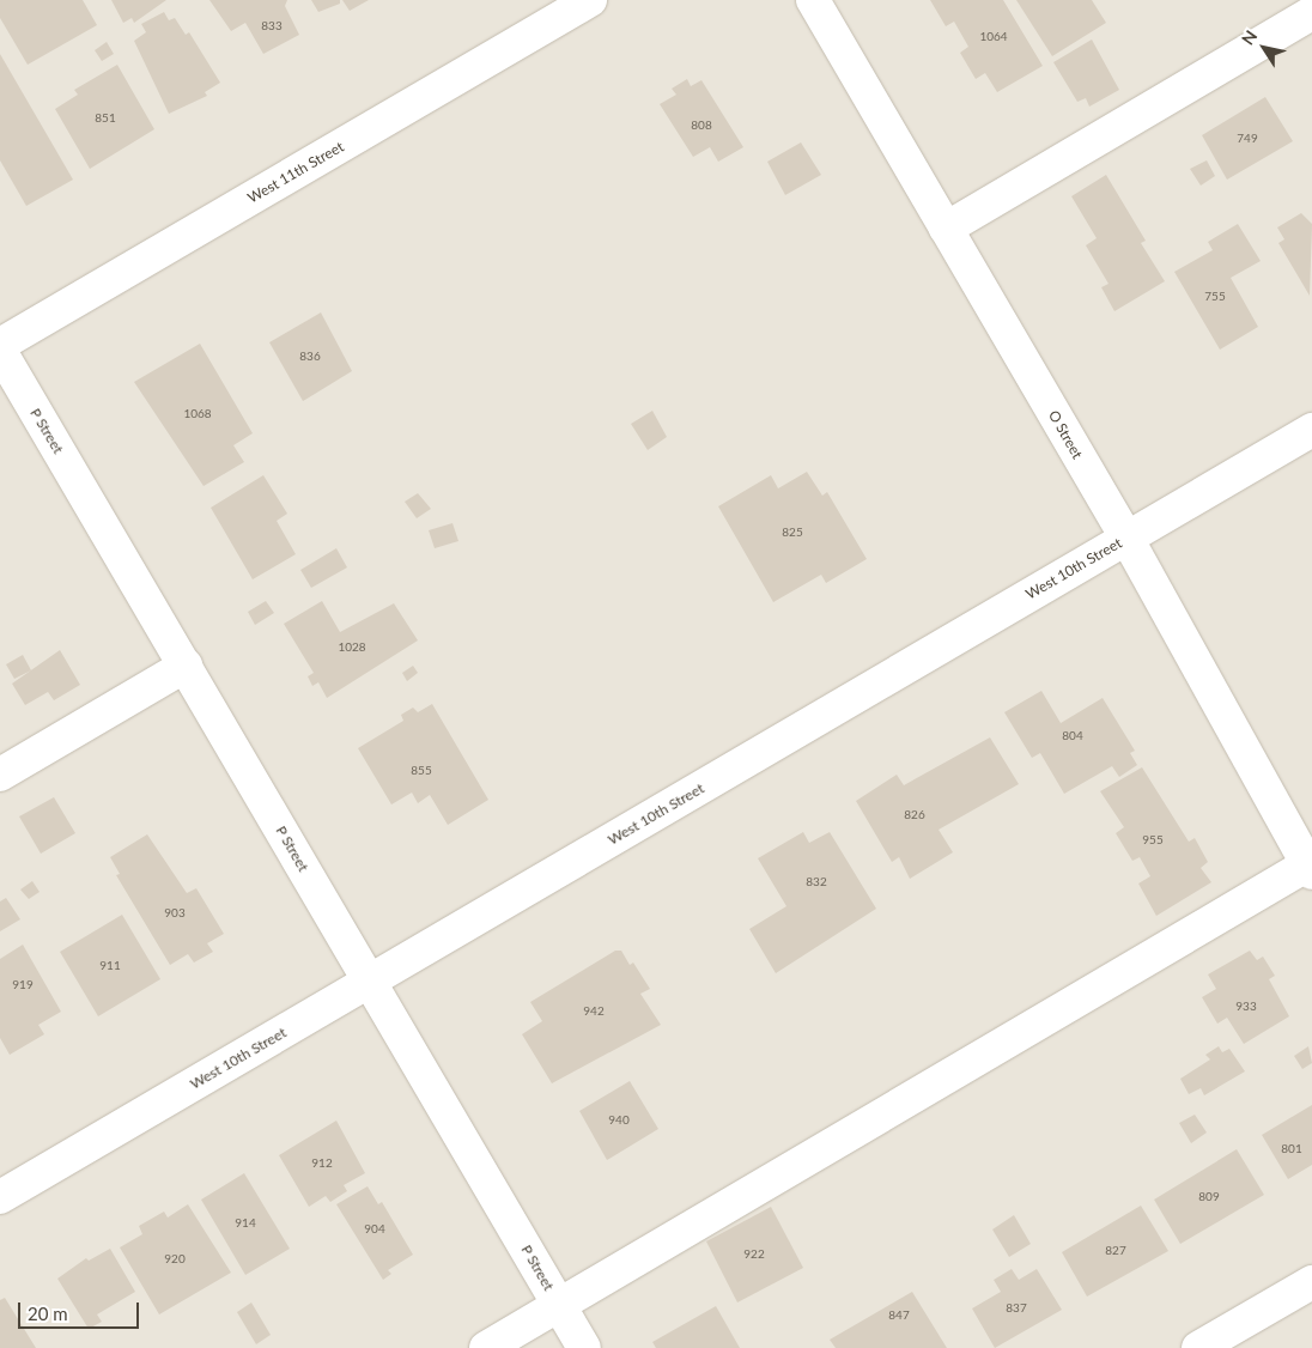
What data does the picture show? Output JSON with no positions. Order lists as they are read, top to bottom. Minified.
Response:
{"streets":{"street":["West 11th Street","P Street","O Street","West 10th Street"]},"crossings":[["P Street","West 10th Street"],["O Street","West 10th Street"]],"house_numbers":["833","1064","851","808","749","755","836","1068","825","1028","804","855","826","955","832","903","911","919","933","942","940","801","912","809","914","904","827","922","920","837","847"],"scale_bar":"20 m","north":"top left"}
